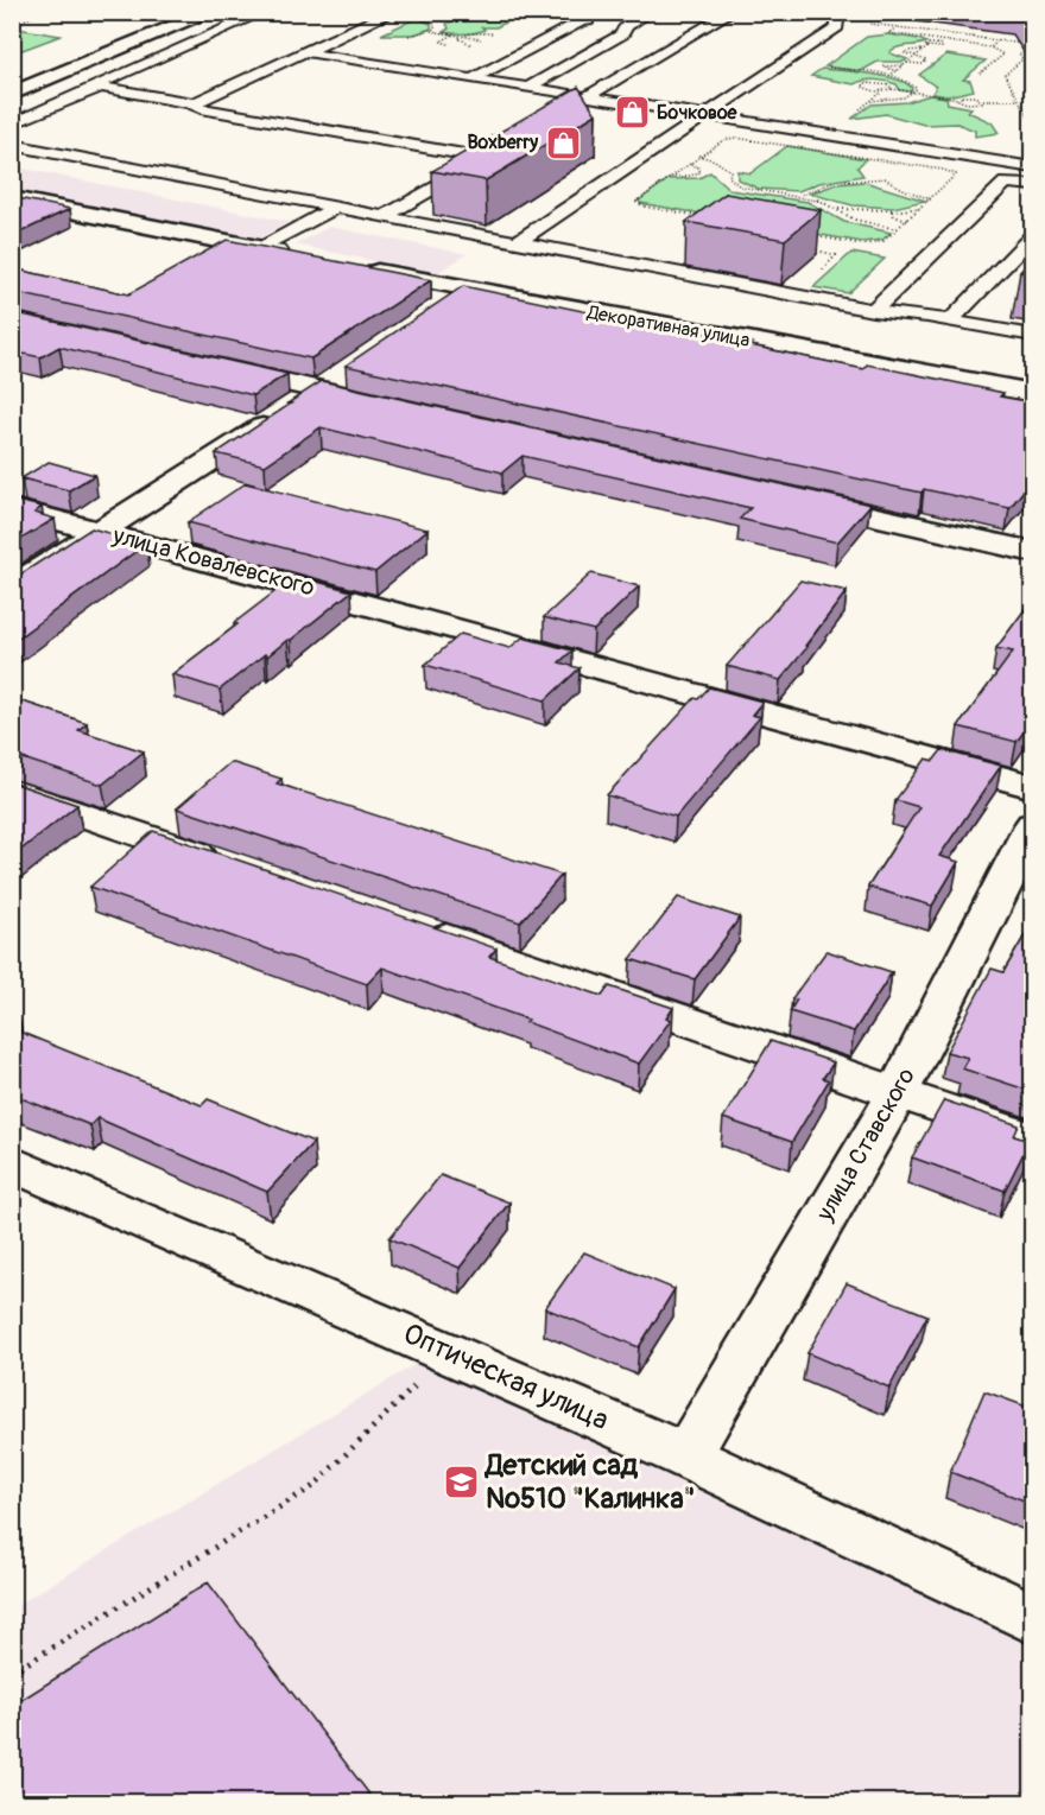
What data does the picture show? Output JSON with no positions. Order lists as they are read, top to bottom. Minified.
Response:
{"streets":{"street":["Декоративная улица","улица Ковалевского","улица Ставского","Оптическая улица"]},"crossings":[["улица Ставского","Оптическая улица"]],"places":{"shop":["Бочковое","Boxberry"],"school or university":["Детский сад №510 \"Калинка\""]}}
